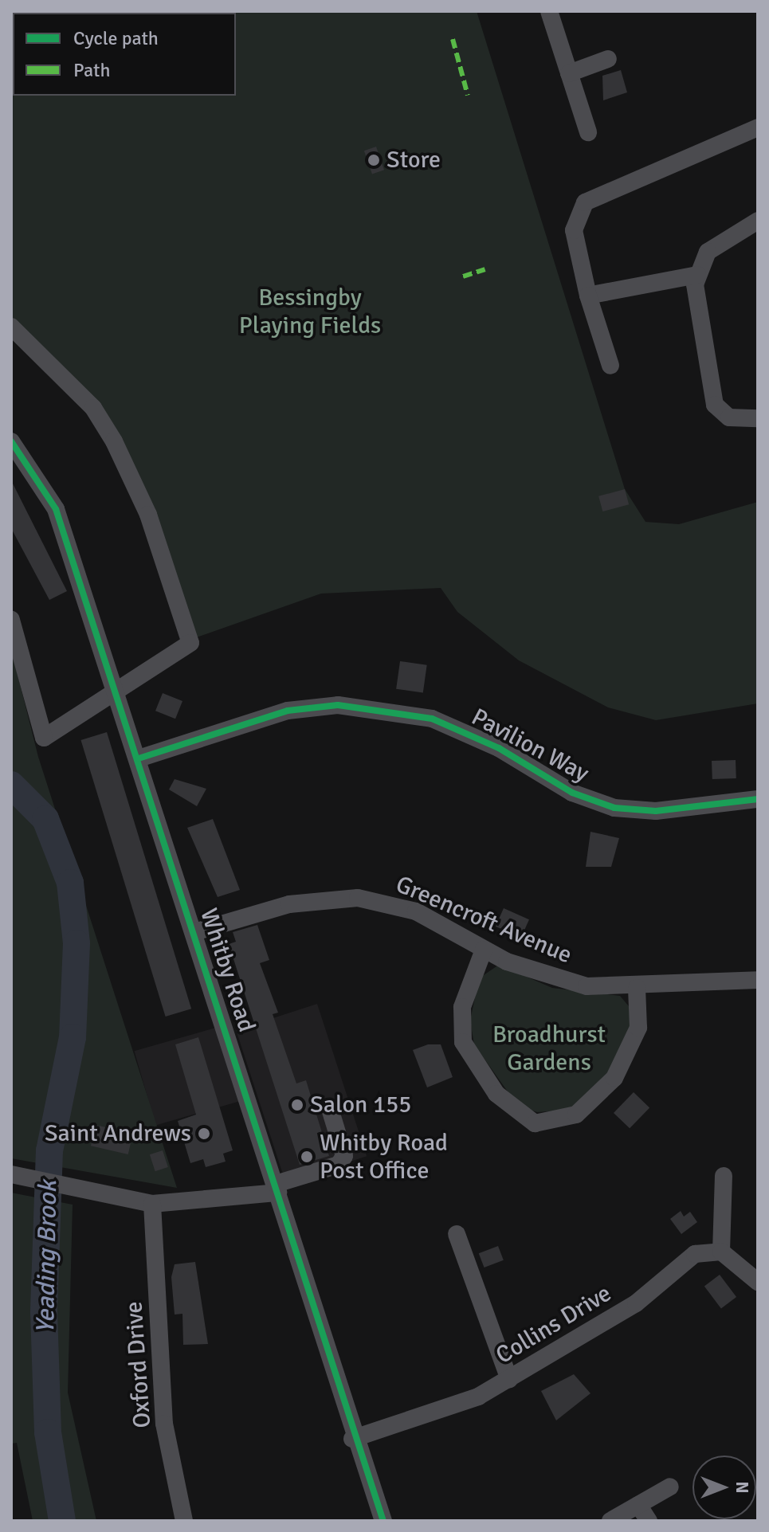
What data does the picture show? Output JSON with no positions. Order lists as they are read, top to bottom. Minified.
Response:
{"streets":{"street":["Pavilion Way","Greencroft Avenue","Whitby Road","Collins Drive","Oxford Drive"]},"crossings":[["Pavilion Way","Whitby Road"],["Greencroft Avenue","Whitby Road"],["Whitby Road","Collins Drive"]],"water":["Yeading Brook"],"parks":["Bessingby Playing Fields","Broadhurst Gardens"],"places":["Store","Salon 155","Saint Andrews","Whitby Road Post Office"],"legend":["Cycle path","Path"],"north":"right"}
